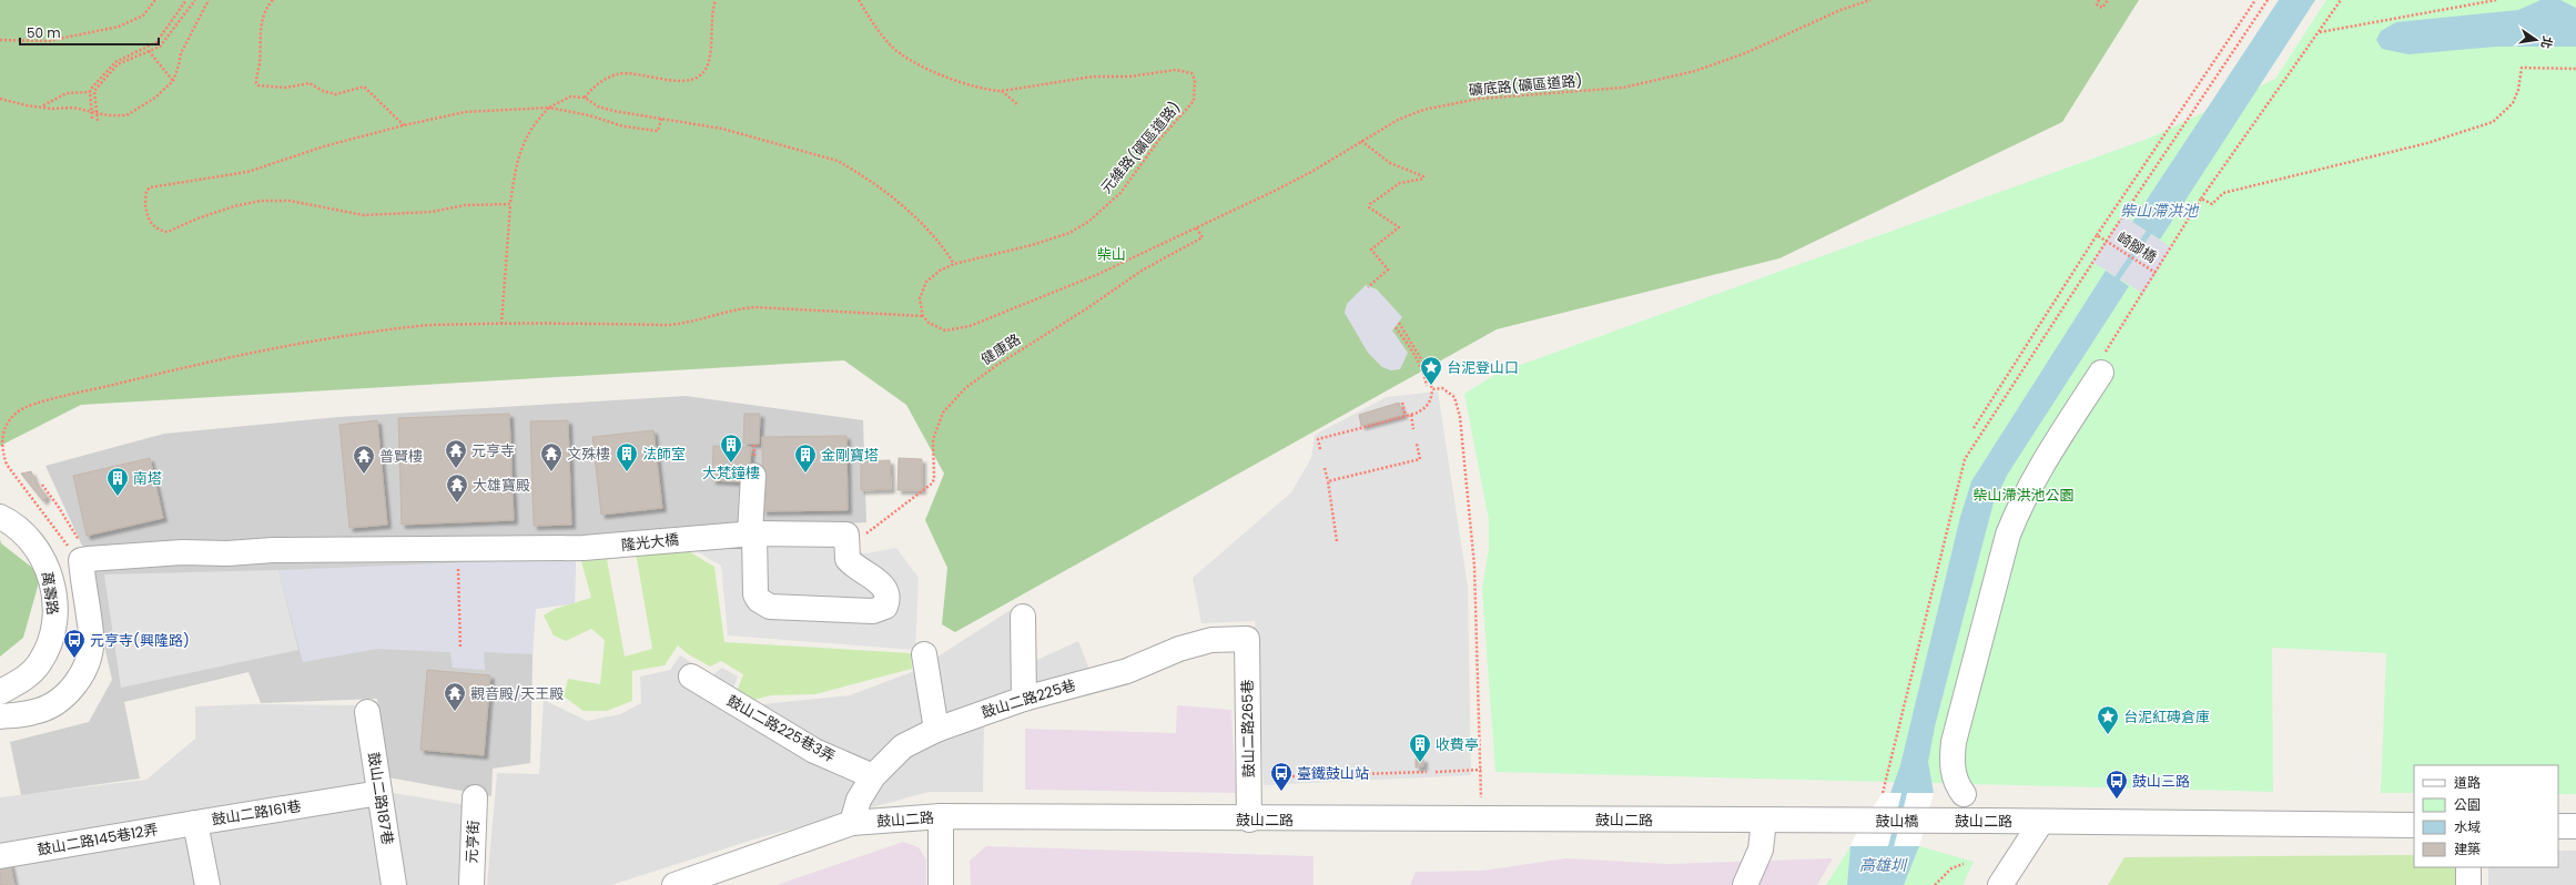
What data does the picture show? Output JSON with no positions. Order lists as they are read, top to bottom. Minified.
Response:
{"streets":{"street":["隆光大橋","萬壽路","鼓山二路225巷","鼓山二路225巷3弄","鼓山二路265巷","鼓山二路187巷","鼓山二路161巷","鼓山二路","鼓山橋","鼓山二路145巷12弄","元亨街"],"path":["礦底路(礦區道路)","元維路(礦區道路)","崎腳橋","健康路"]},"crossings":[["礦底路(礦區道路)","健康路"],["健康路","隆光大橋"],["鼓山二路225巷","鼓山二路225巷3弄"],["鼓山二路225巷","鼓山二路265巷"],["鼓山二路225巷","鼓山二路"],["鼓山二路265巷","鼓山二路"],["鼓山二路187巷","鼓山二路161巷"],["鼓山二路161巷","鼓山二路145巷12弄"],["鼓山二路","鼓山橋"]],"water":["柴山滯洪池","高雄圳"],"parks":["柴山","柴山滯洪池公園"],"places":{"place":["台泥登山口","台泥紅磚倉庫"],"building":["大梵鐘樓","法師室","金剛寶塔","南塔","收費亭"],"temple":["元亨寺","文殊樓","普賢樓","大雄寶殿","觀音殿/天王殿"],"bus stop":["元亨寺(興隆路)","臺鐵鼓山站","鼓山三路"]},"legend":["道路","公園","水域","建築"],"scale_bar":"50 m","north":"right"}
